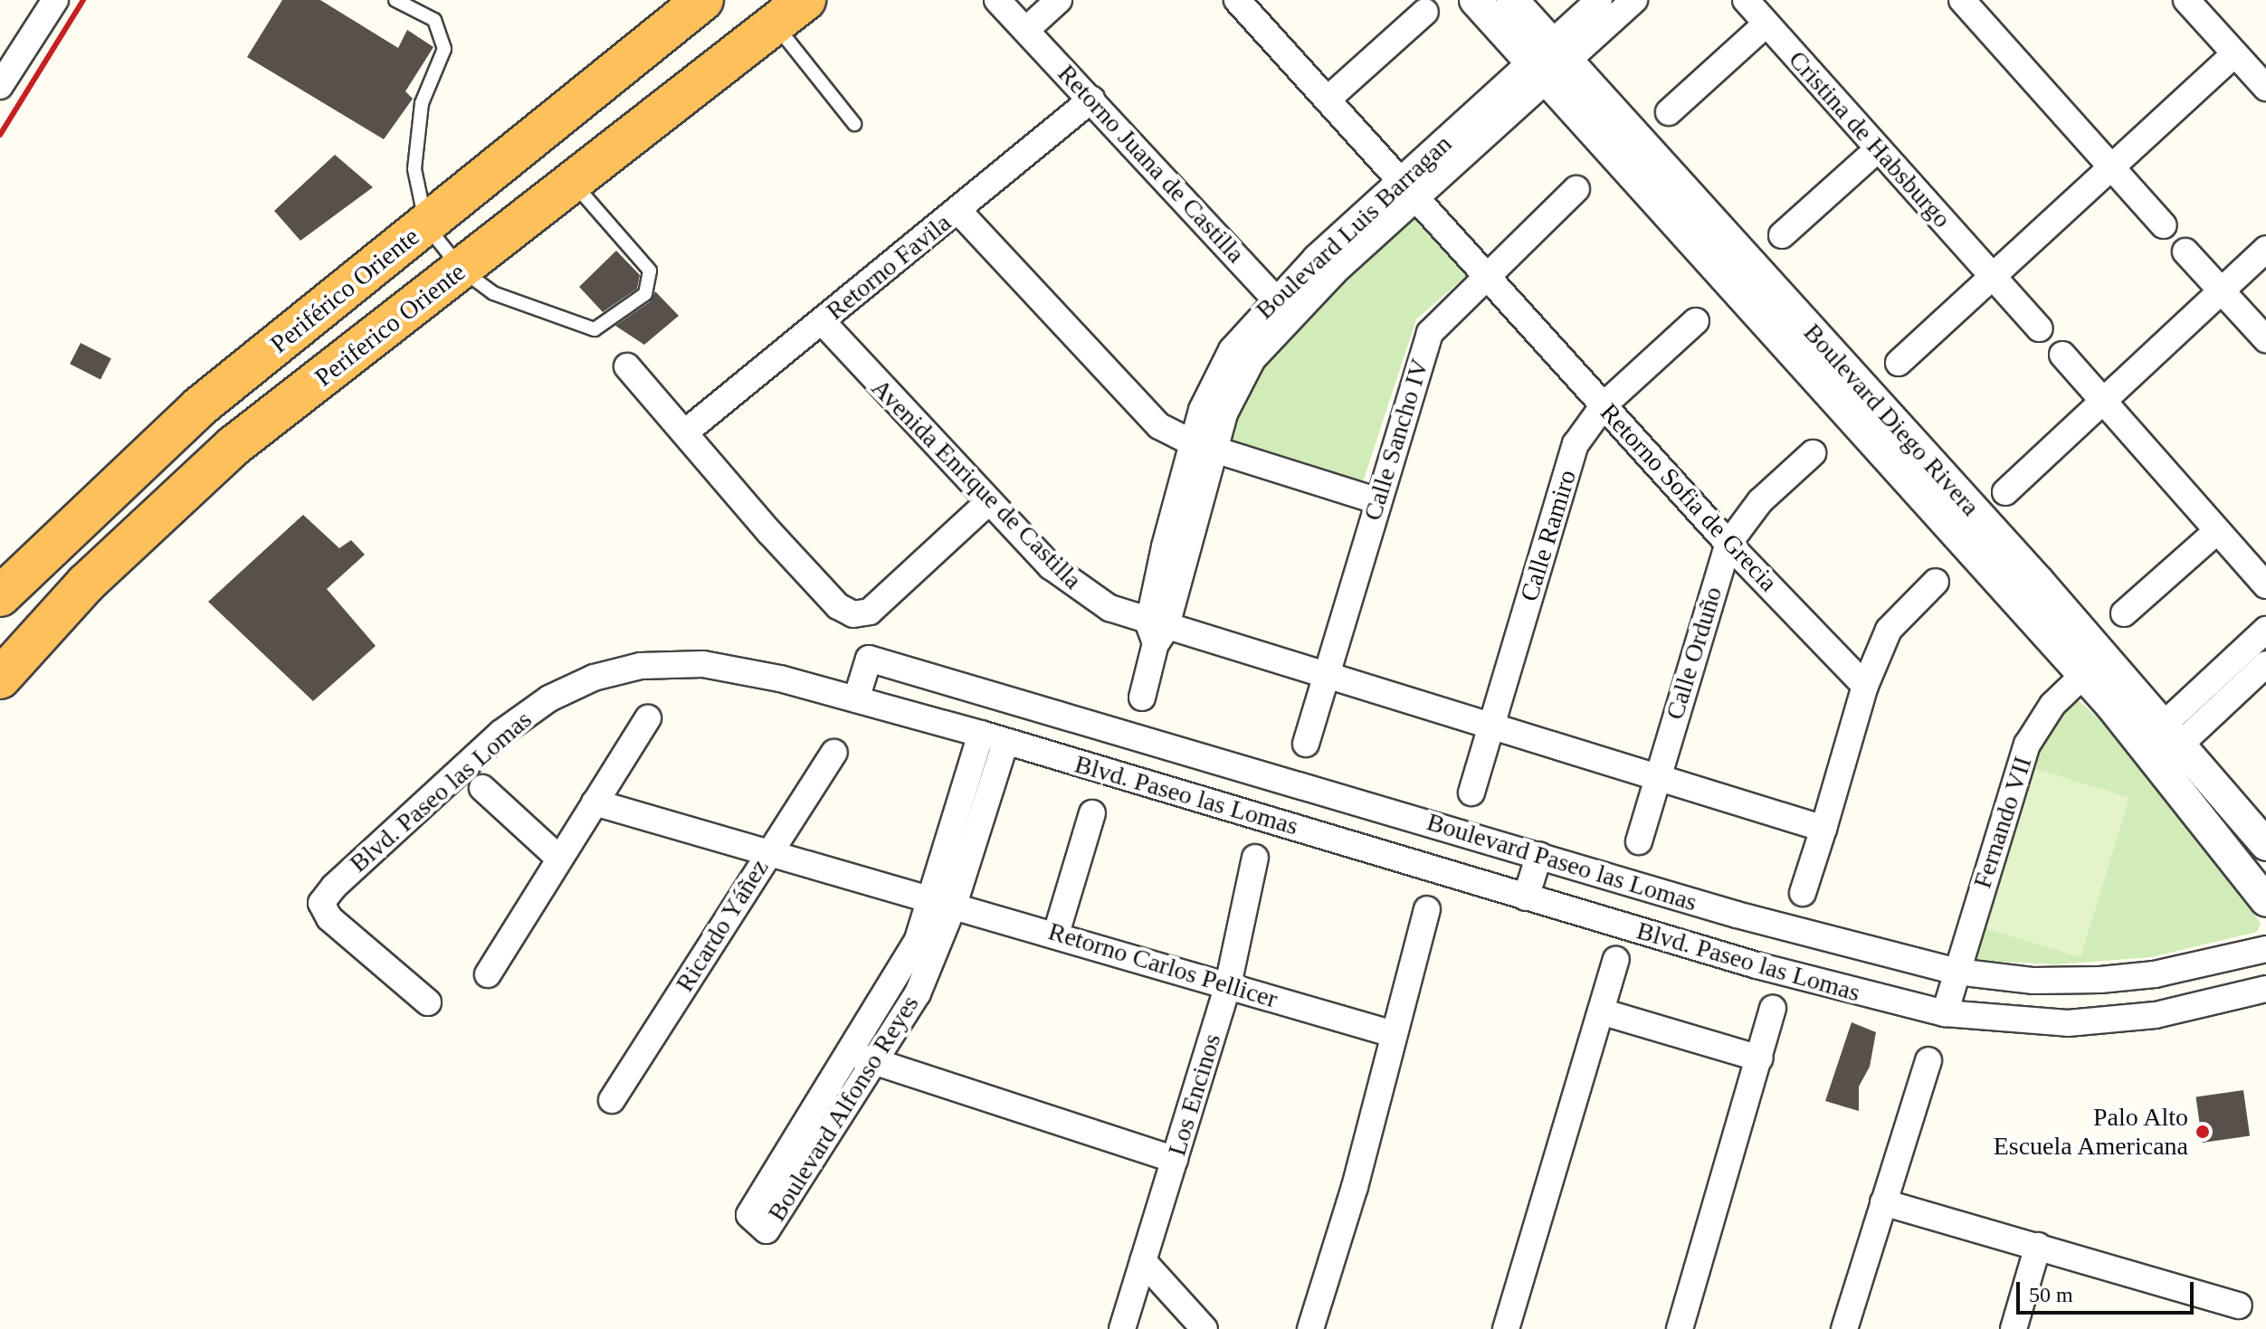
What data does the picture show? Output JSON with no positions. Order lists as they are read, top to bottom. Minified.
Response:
{"streets":{"highway":["Periférico Oriente","Periferico Oriente"],"street":["Cristina de Habsburgo","Retorno Juana de Castilla","Boulevard Luis Barragan","Retorno Favila","Boulevard Diego Rivera","Calle Sancho IV","Avenida Enrique de Castilla","Retorno Sofia de Grecia","Calle Ramiro","Calle Orduño","Blvd. Paseo las Lomas","Fernando VII","Boulevard Paseo las Lomas","Ricardo Yáñez","Retorno Carlos Pellicer","Los Encinos","Boulevard Alfonso Reyes"]},"crossings":[["Retorno Juana de Castilla","Boulevard Luis Barragan"],["Retorno Juana de Castilla","Retorno Favila"],["Boulevard Luis Barragan","Boulevard Diego Rivera"],["Boulevard Luis Barragan","Avenida Enrique de Castilla"],["Boulevard Luis Barragan","Retorno Sofia de Grecia"],["Retorno Favila","Avenida Enrique de Castilla"],["Boulevard Diego Rivera","Fernando VII"],["Calle Sancho IV","Retorno Sofia de Grecia"],["Retorno Sofia de Grecia","Calle Ramiro"],["Retorno Sofia de Grecia","Calle Orduño"],["Blvd. Paseo las Lomas","Fernando VII"],["Blvd. Paseo las Lomas","Boulevard Paseo las Lomas"],["Blvd. Paseo las Lomas","Boulevard Alfonso Reyes"],["Fernando VII","Boulevard Paseo las Lomas"],["Ricardo Yáñez","Retorno Carlos Pellicer"],["Retorno Carlos Pellicer","Los Encinos"],["Retorno Carlos Pellicer","Boulevard Alfonso Reyes"]],"places":["Palo Alto Escuela Americana"],"scale_bar":"50 m"}
